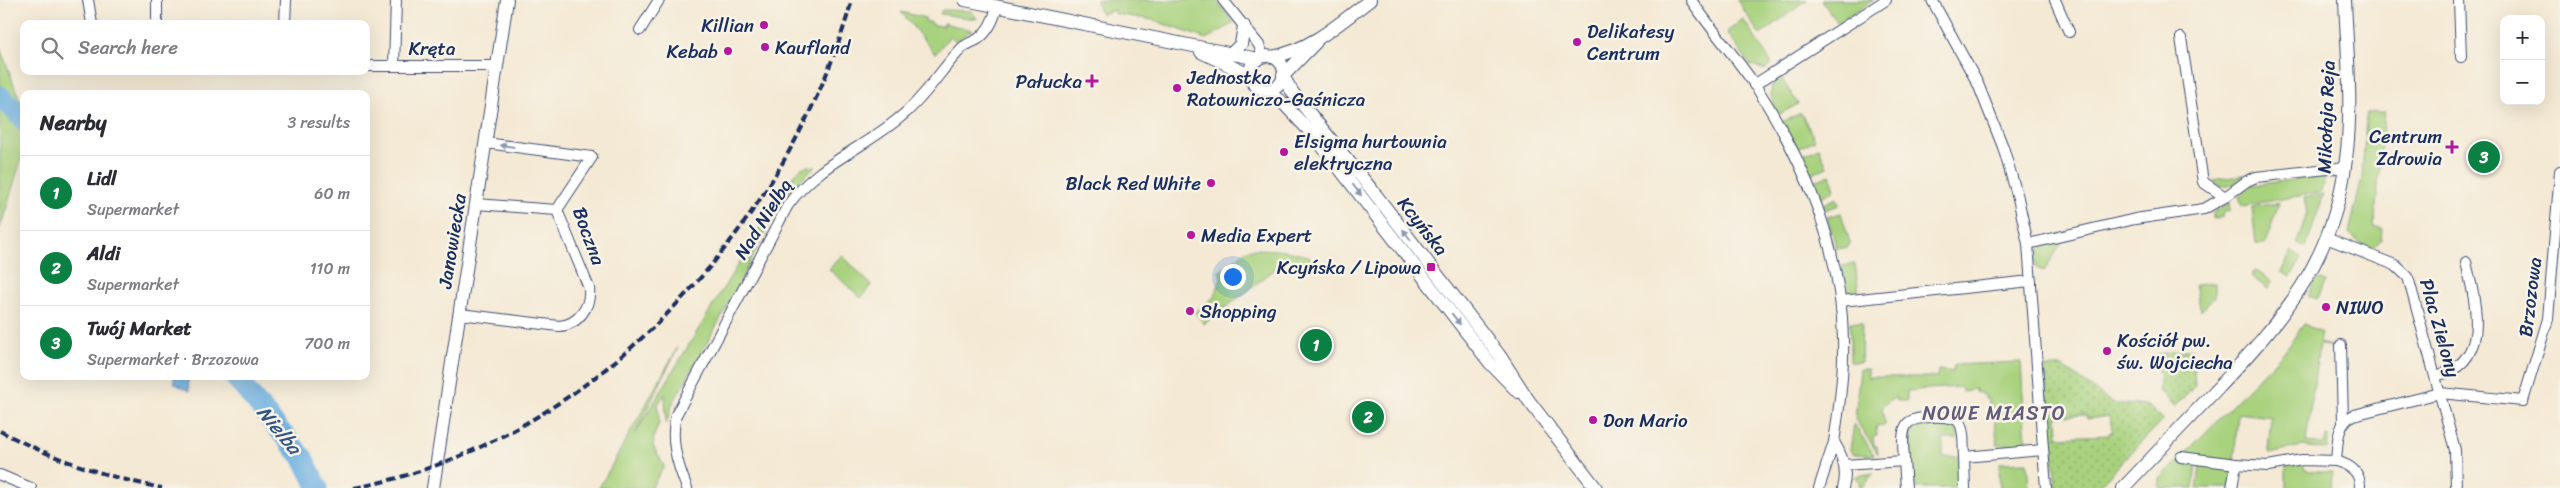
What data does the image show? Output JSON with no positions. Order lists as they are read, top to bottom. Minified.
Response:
{"streets":{"street":["Kręta","Mikołaja Reja","Nad Nielbą","Kcyńska","Boczna","Janowiecka","Brzozowa","Plac Zielony"]},"crossings":[["Kręta","Janowiecka"],["Mikołaja Reja","Plac Zielony"],["Boczna","Janowiecka"],["Brzozowa","Plac Zielony"]],"districts":["NOWE MIASTO"],"water":["Nielba"],"places":{"other":["Killian","Delikatesy Centrum","Kaufland","Kebab","Jednostka Ratowniczo-Gaśnicza","Elsigma hurtownia elektryczna","Black Red White","Media Expert","NIWO","Shopping","Kościół pw. św. Wojciecha","Don Mario"],"health":["Pałucka","Centrum Zdrowia"],"transit":["Kcyńska / Lipowa"]},"page":{"map_buttons":["+","−"],"search":"Search here","heading":["Nearby","3 results"],"pins":["3","1","2"],"list":[{"mark":"1","name":"Lidl","note":"Supermarket","value":"60 m"},{"mark":"2","name":"Aldi","note":"Supermarket","value":"110 m"},{"mark":"3","name":"Twój Market","note":"Supermarket · Brzozowa","value":"700 m"}]}}
